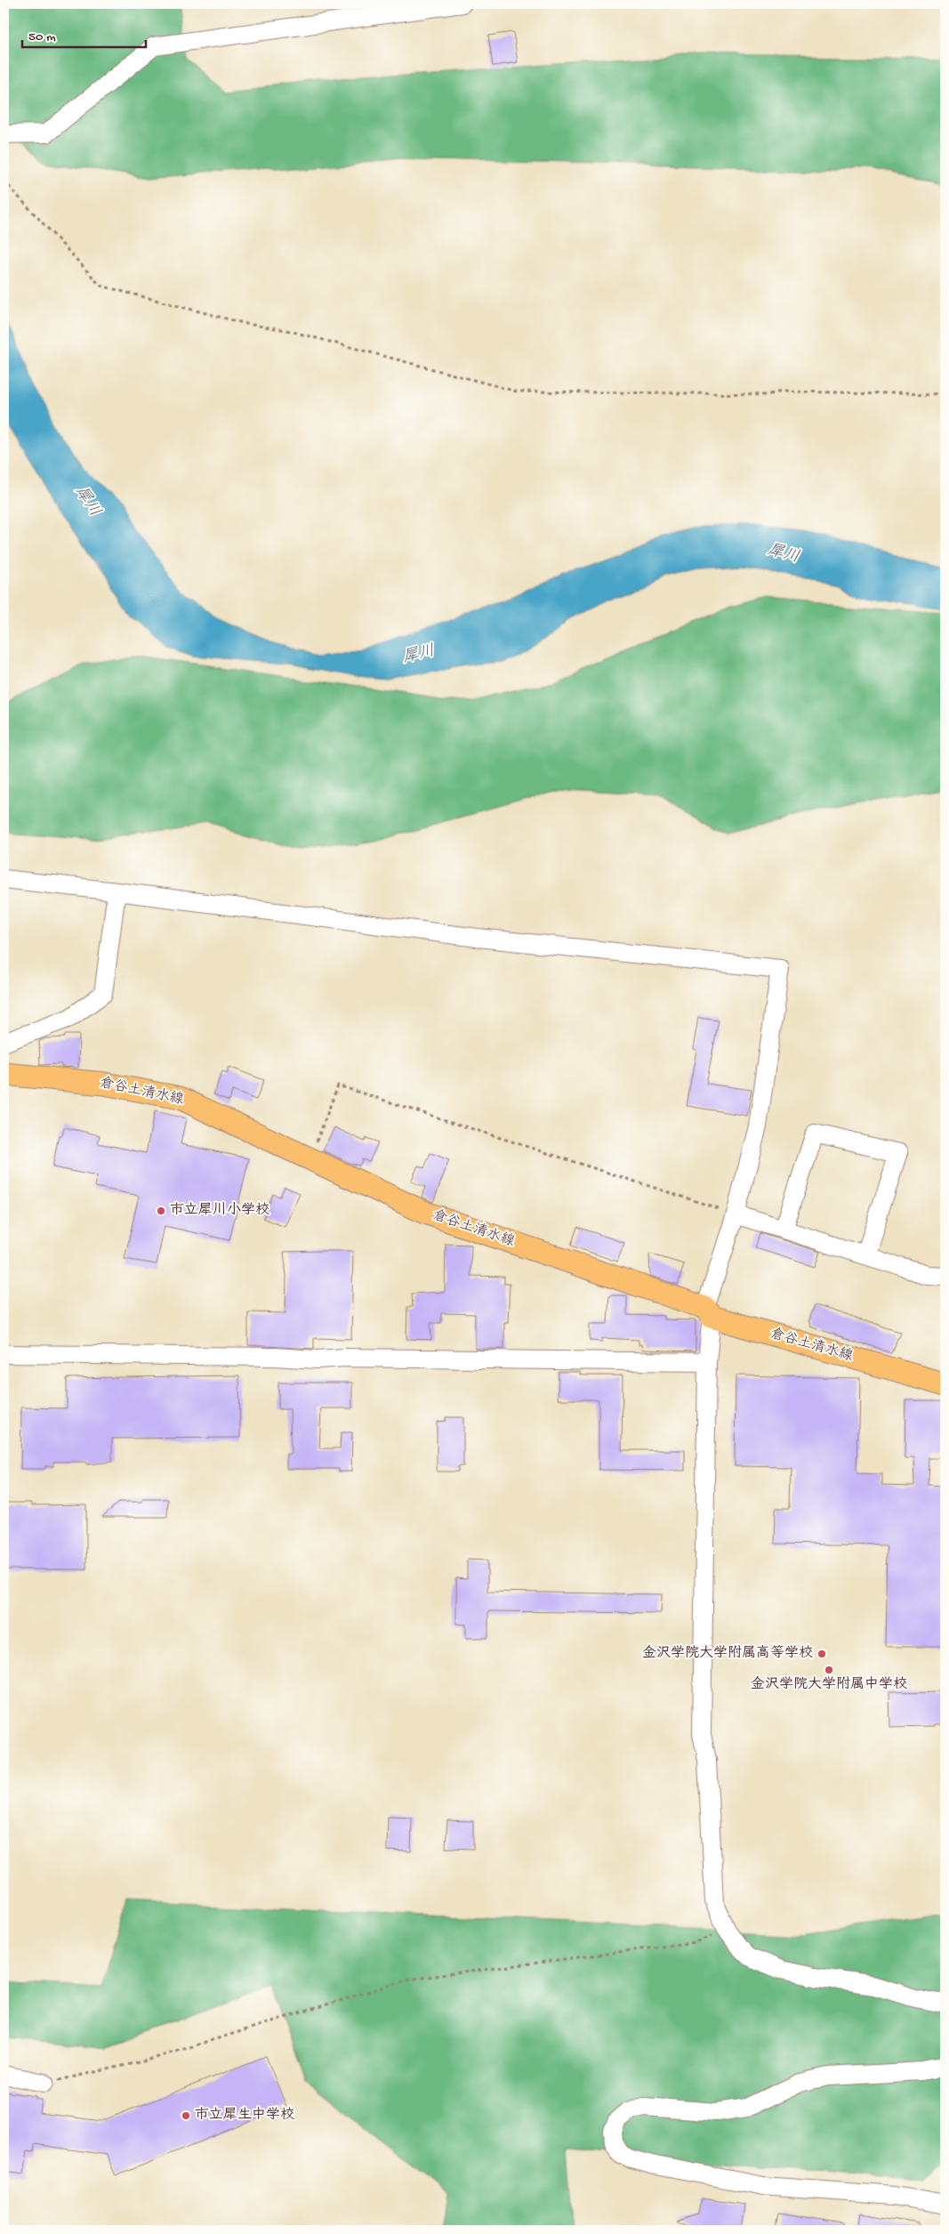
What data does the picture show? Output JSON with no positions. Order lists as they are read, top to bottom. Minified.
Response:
{"streets":{"main road":["倉谷土清水線"]},"water":["犀川"],"places":["市立犀川小学校","金沢学院大学附属高等学校","金沢学院大学附属中学校","市立犀生中学校"],"scale_bar":"50 m"}
